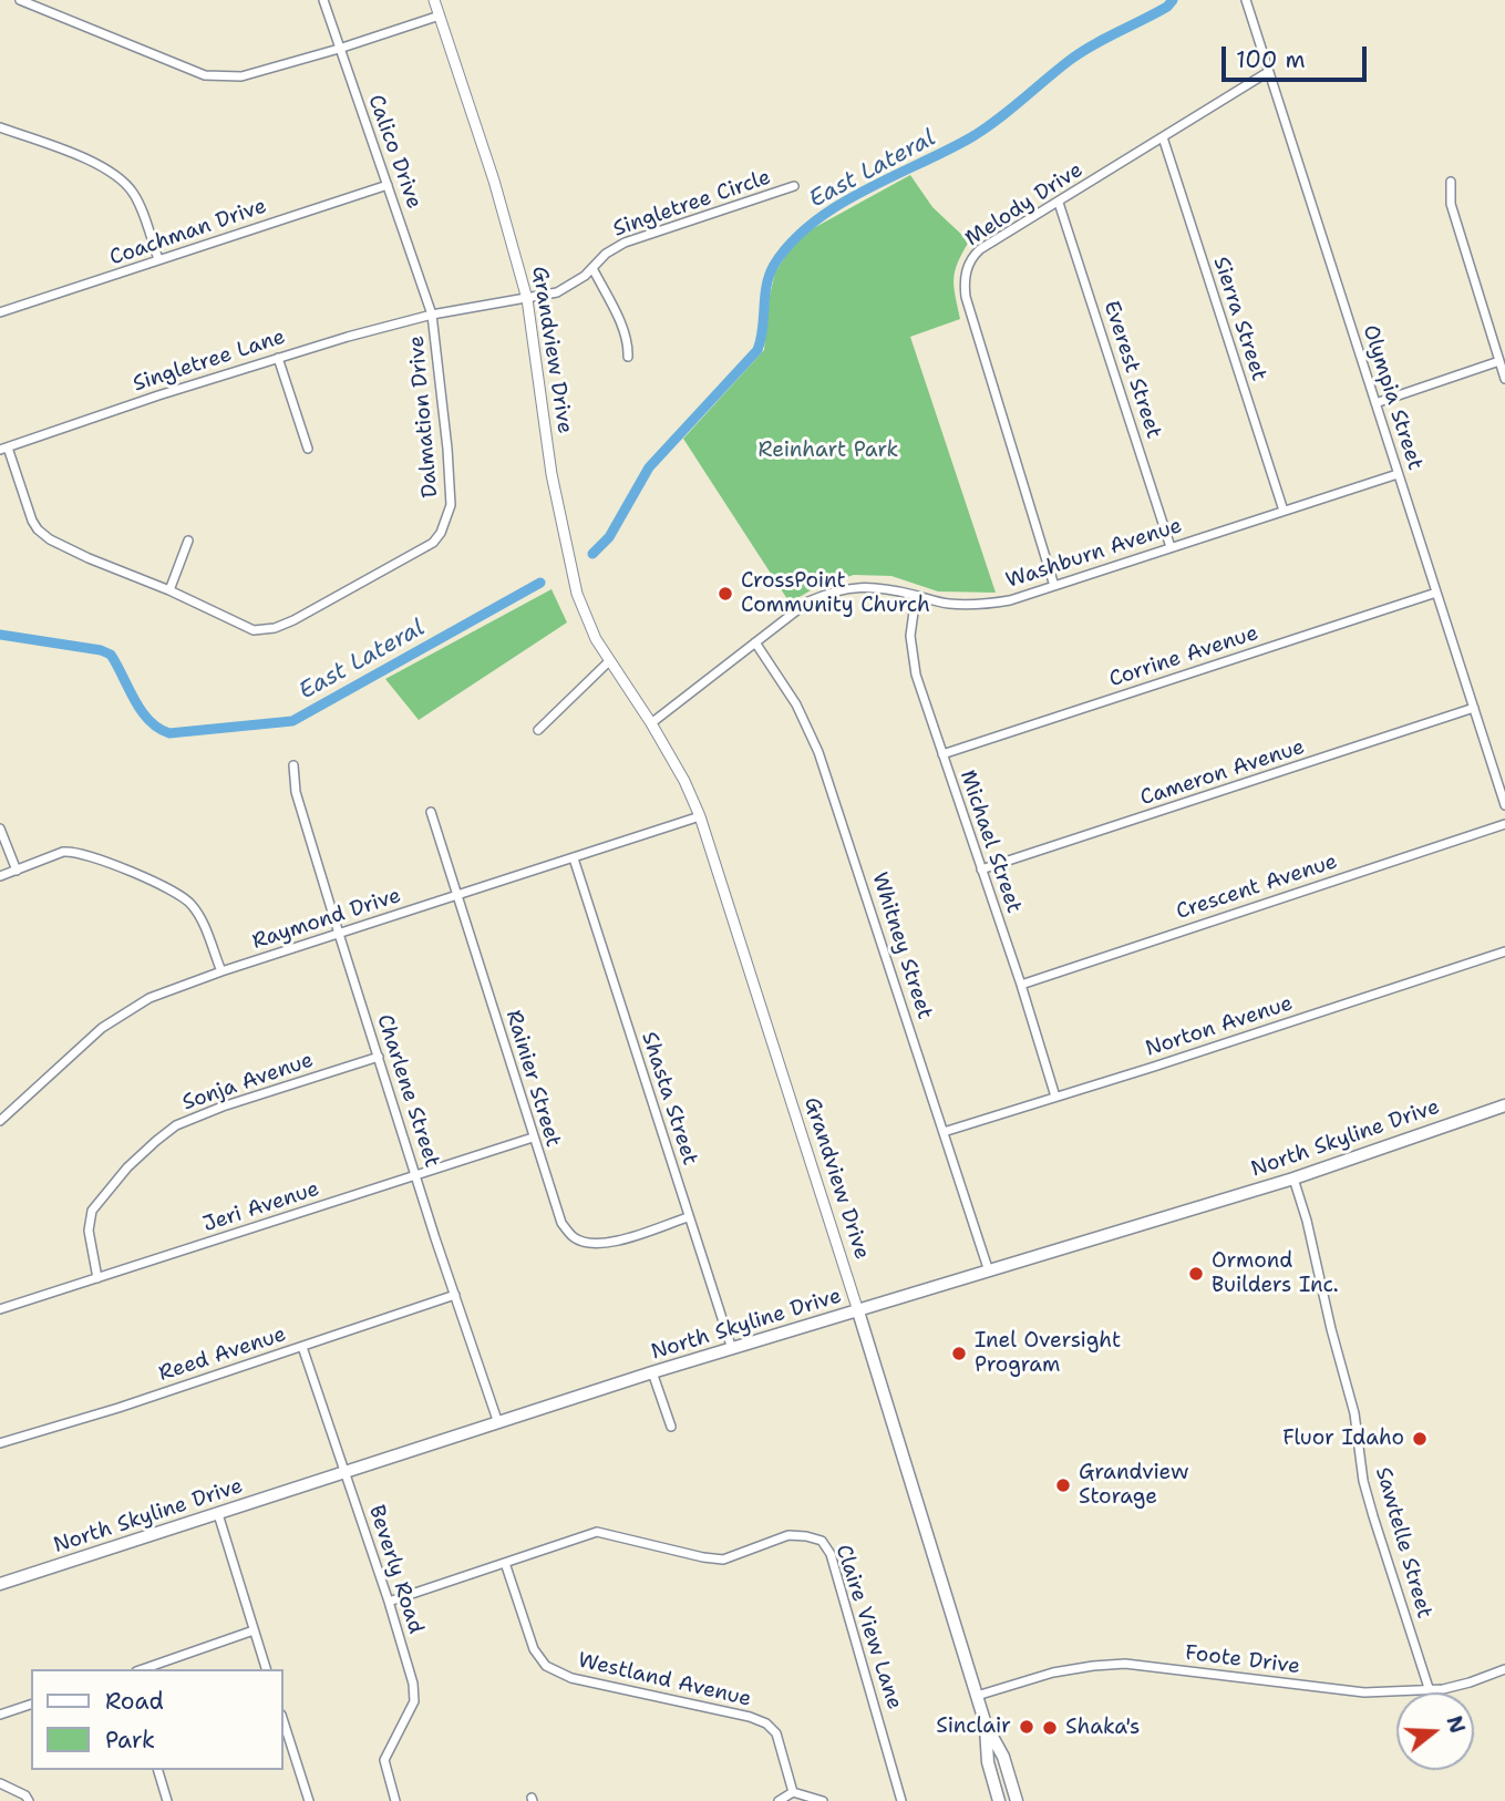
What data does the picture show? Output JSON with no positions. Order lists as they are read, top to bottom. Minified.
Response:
{"streets":{"main road":["Grandview Drive","North Skyline Drive"],"street":["Calico Drive","Singletree Circle","Melody Drive","Coachman Drive","Sierra Street","Singletree Lane","Everest Street","Olympia Street","Dalmation Drive","Washburn Avenue","Corrine Avenue","Cameron Avenue","Michael Street","Crescent Avenue","Raymond Drive","Whitney Street","Norton Avenue","Rainier Street","Sonja Avenue","Charlene Street","Shasta Street","Jeri Avenue","Reed Avenue","Sawtelle Street","Beverly Road","Claire View Lane","Foote Drive","Westland Avenue"]},"crossings":[["Calico Drive","Singletree Circle"],["Calico Drive","Coachman Drive"],["Calico Drive","Singletree Lane"],["Calico Drive","Dalmation Drive"],["Singletree Circle","Grandview Drive"],["Singletree Circle","Singletree Lane"],["Singletree Circle","Dalmation Drive"],["Melody Drive","Sierra Street"],["Melody Drive","Everest Street"],["Melody Drive","Olympia Street"],["Melody Drive","Washburn Avenue"],["Sierra Street","Washburn Avenue"],["Grandview Drive","Washburn Avenue"],["Grandview Drive","Raymond Drive"],["Grandview Drive","North Skyline Drive"],["Grandview Drive","Foote Drive"],["Singletree Lane","Dalmation Drive"],["Everest Street","Washburn Avenue"],["Olympia Street","Washburn Avenue"],["Olympia Street","Corrine Avenue"],["Olympia Street","Cameron Avenue"],["Washburn Avenue","Michael Street"],["Washburn Avenue","Whitney Street"],["Corrine Avenue","Michael Street"],["Cameron Avenue","Michael Street"],["Michael Street","Crescent Avenue"],["Michael Street","Norton Avenue"],["Raymond Drive","Rainier Street"],["Raymond Drive","Charlene Street"],["Raymond Drive","Shasta Street"],["Whitney Street","Norton Avenue"],["Whitney Street","North Skyline Drive"],["Rainier Street","Shasta Street"],["Rainier Street","Jeri Avenue"],["Sonja Avenue","Charlene Street"],["Sonja Avenue","Jeri Avenue"],["Charlene Street","North Skyline Drive"],["Charlene Street","Jeri Avenue"],["Charlene Street","Reed Avenue"],["Shasta Street","North Skyline Drive"],["North Skyline Drive","Sawtelle Street"],["North Skyline Drive","Beverly Road"],["Reed Avenue","Beverly Road"],["Sawtelle Street","Foote Drive"],["Beverly Road","Claire View Lane"],["Claire View Lane","Westland Avenue"]],"water":["East Lateral"],"parks":["Reinhart Park"],"places":["CrossPoint Community Church","Ormond Builders Inc.","Inel Oversight Program","Fluor Idaho","Grandview Storage","Sinclair","Shaka's"],"legend":["Road","Park"],"scale_bar":"100 m","north":"right"}
